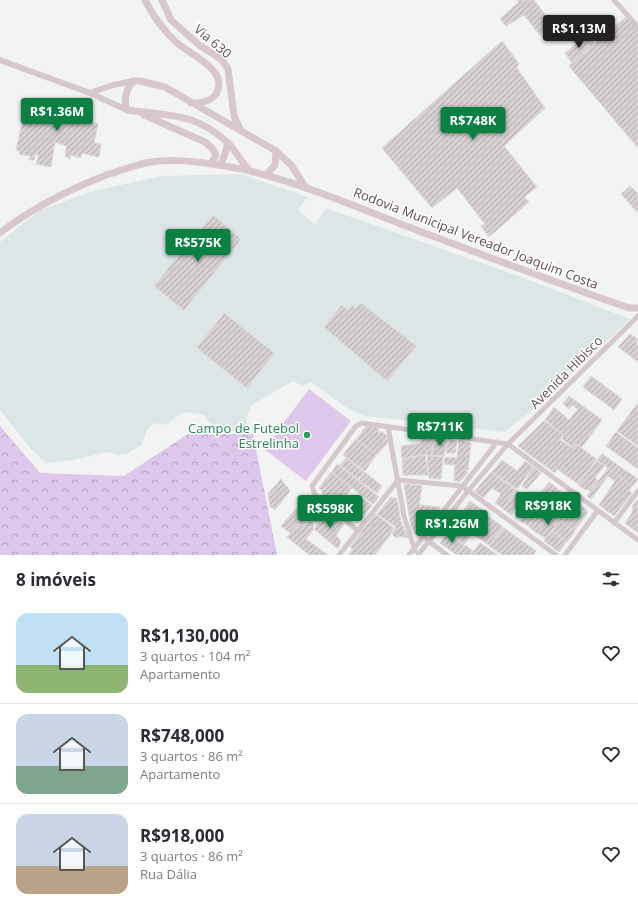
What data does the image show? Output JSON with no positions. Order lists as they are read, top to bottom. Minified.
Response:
{"streets":{"main road":["Via 630","Rodovia Municipal Vereador Joaquim Costa"],"street":["Avenida Hibisco"]},"places":["Campo de Futebol Estrelinha"],"page":{"price":["R$1.13M","R$1.36M","R$748K","R$575K","R$711K","R$918K","R$598K","R$1.26M"],"heading":"8 imóveis","list":[{"name":"R$1,130,000","note":"3 quartos · 104 m² · Apartamento"},{"name":"R$748,000","note":"3 quartos · 86 m² · Apartamento"},{"name":"R$918,000","note":"3 quartos · 86 m² · Rua Dália"}]}}
